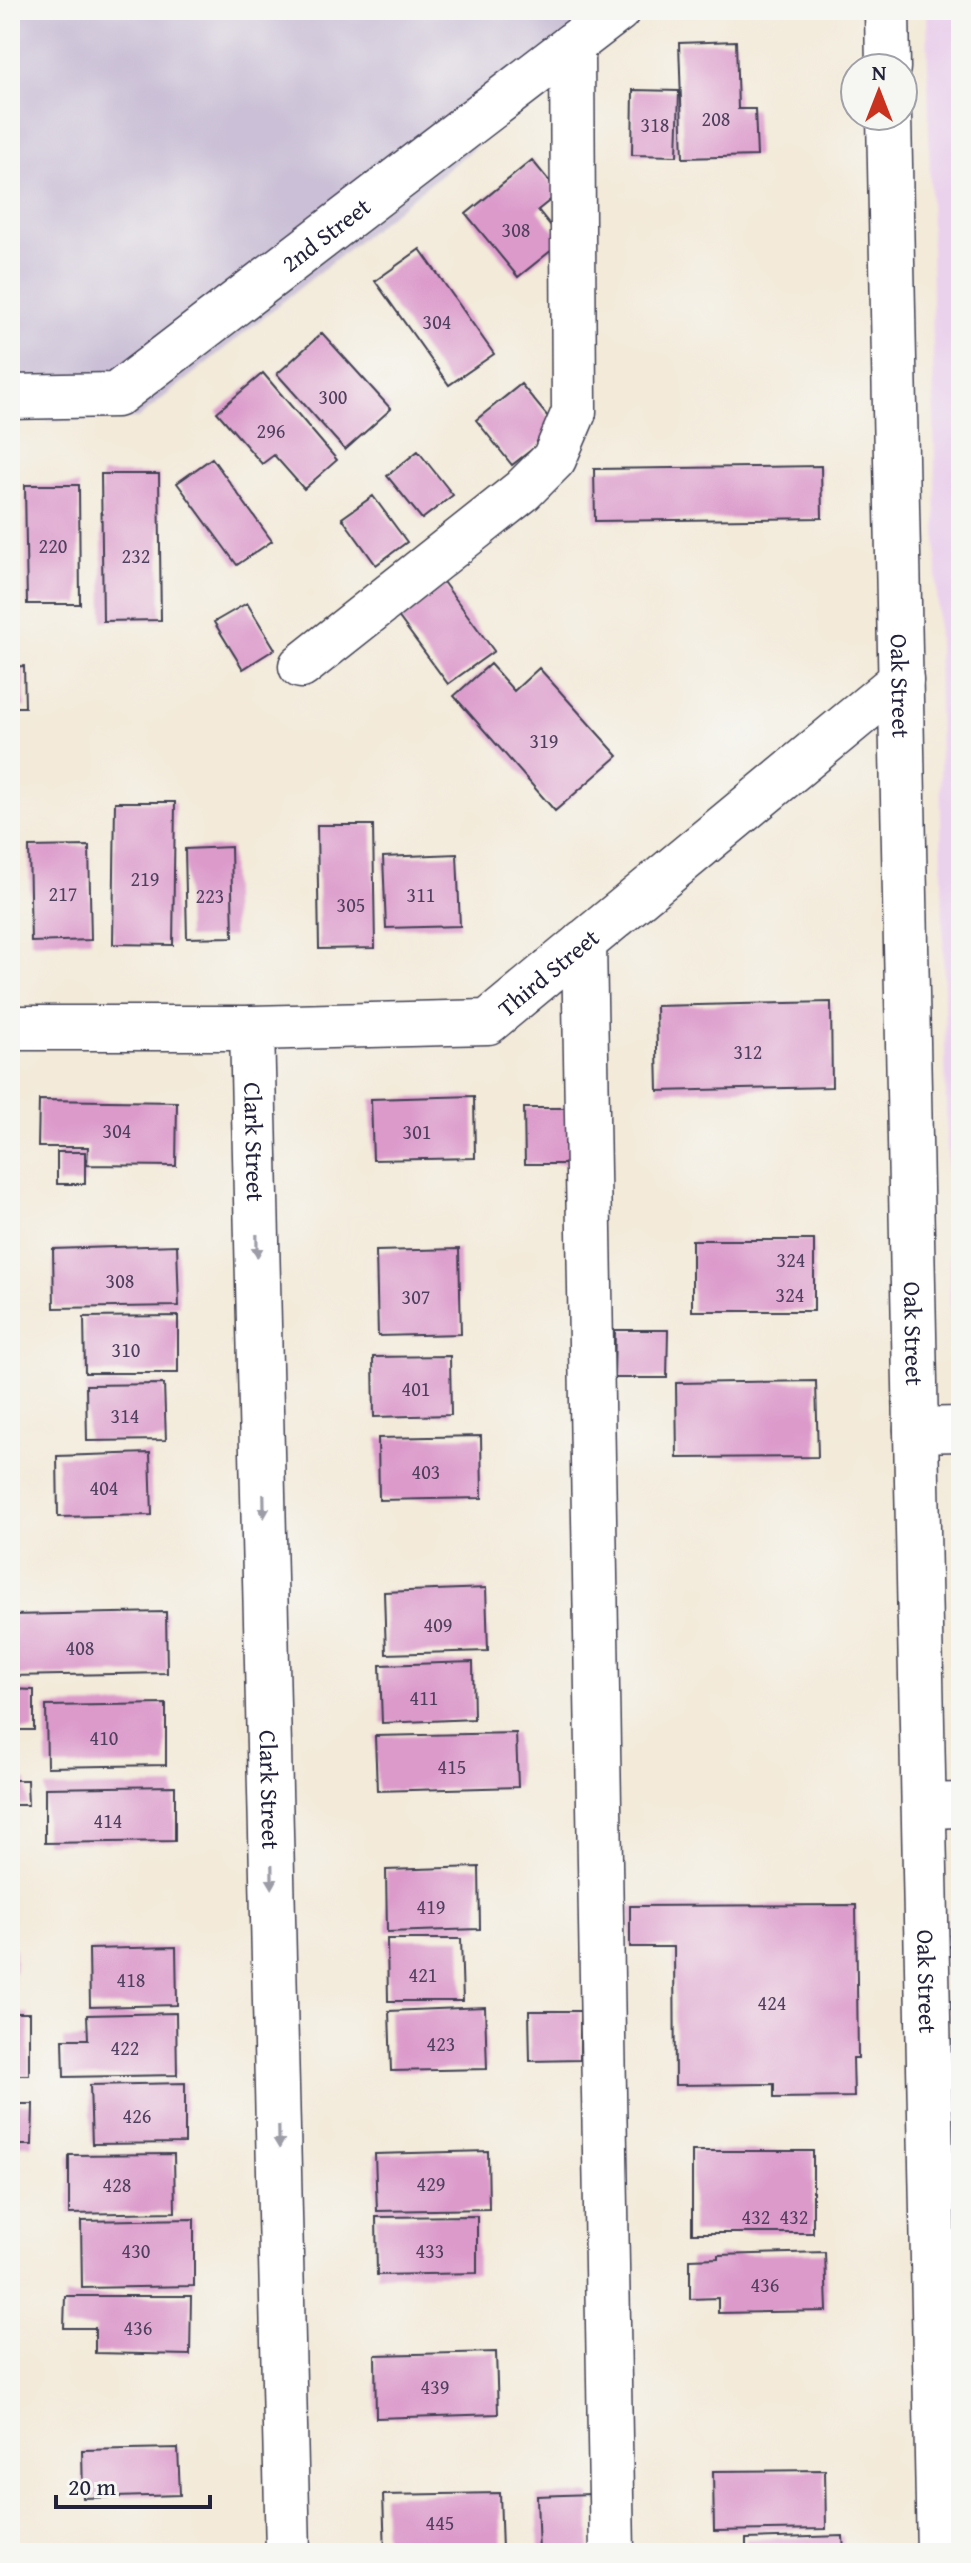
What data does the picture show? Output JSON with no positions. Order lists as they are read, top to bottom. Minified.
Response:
{"streets":{"street":["2nd Street","Oak Street","Third Street","Clark Street"]},"crossings":[["Oak Street","Third Street"],["Third Street","Clark Street"]],"house_numbers":["208","318","308","304","300","296","220","232","319","219","217","311","223","305","312","304","301","324","308","324","307","310","401","314","403","404","409","408","411","410","415","414","419","421","418","424","423","422","426","429","428","432","432","430","433","436","436","439","445"],"scale_bar":"20 m","north":"top"}
